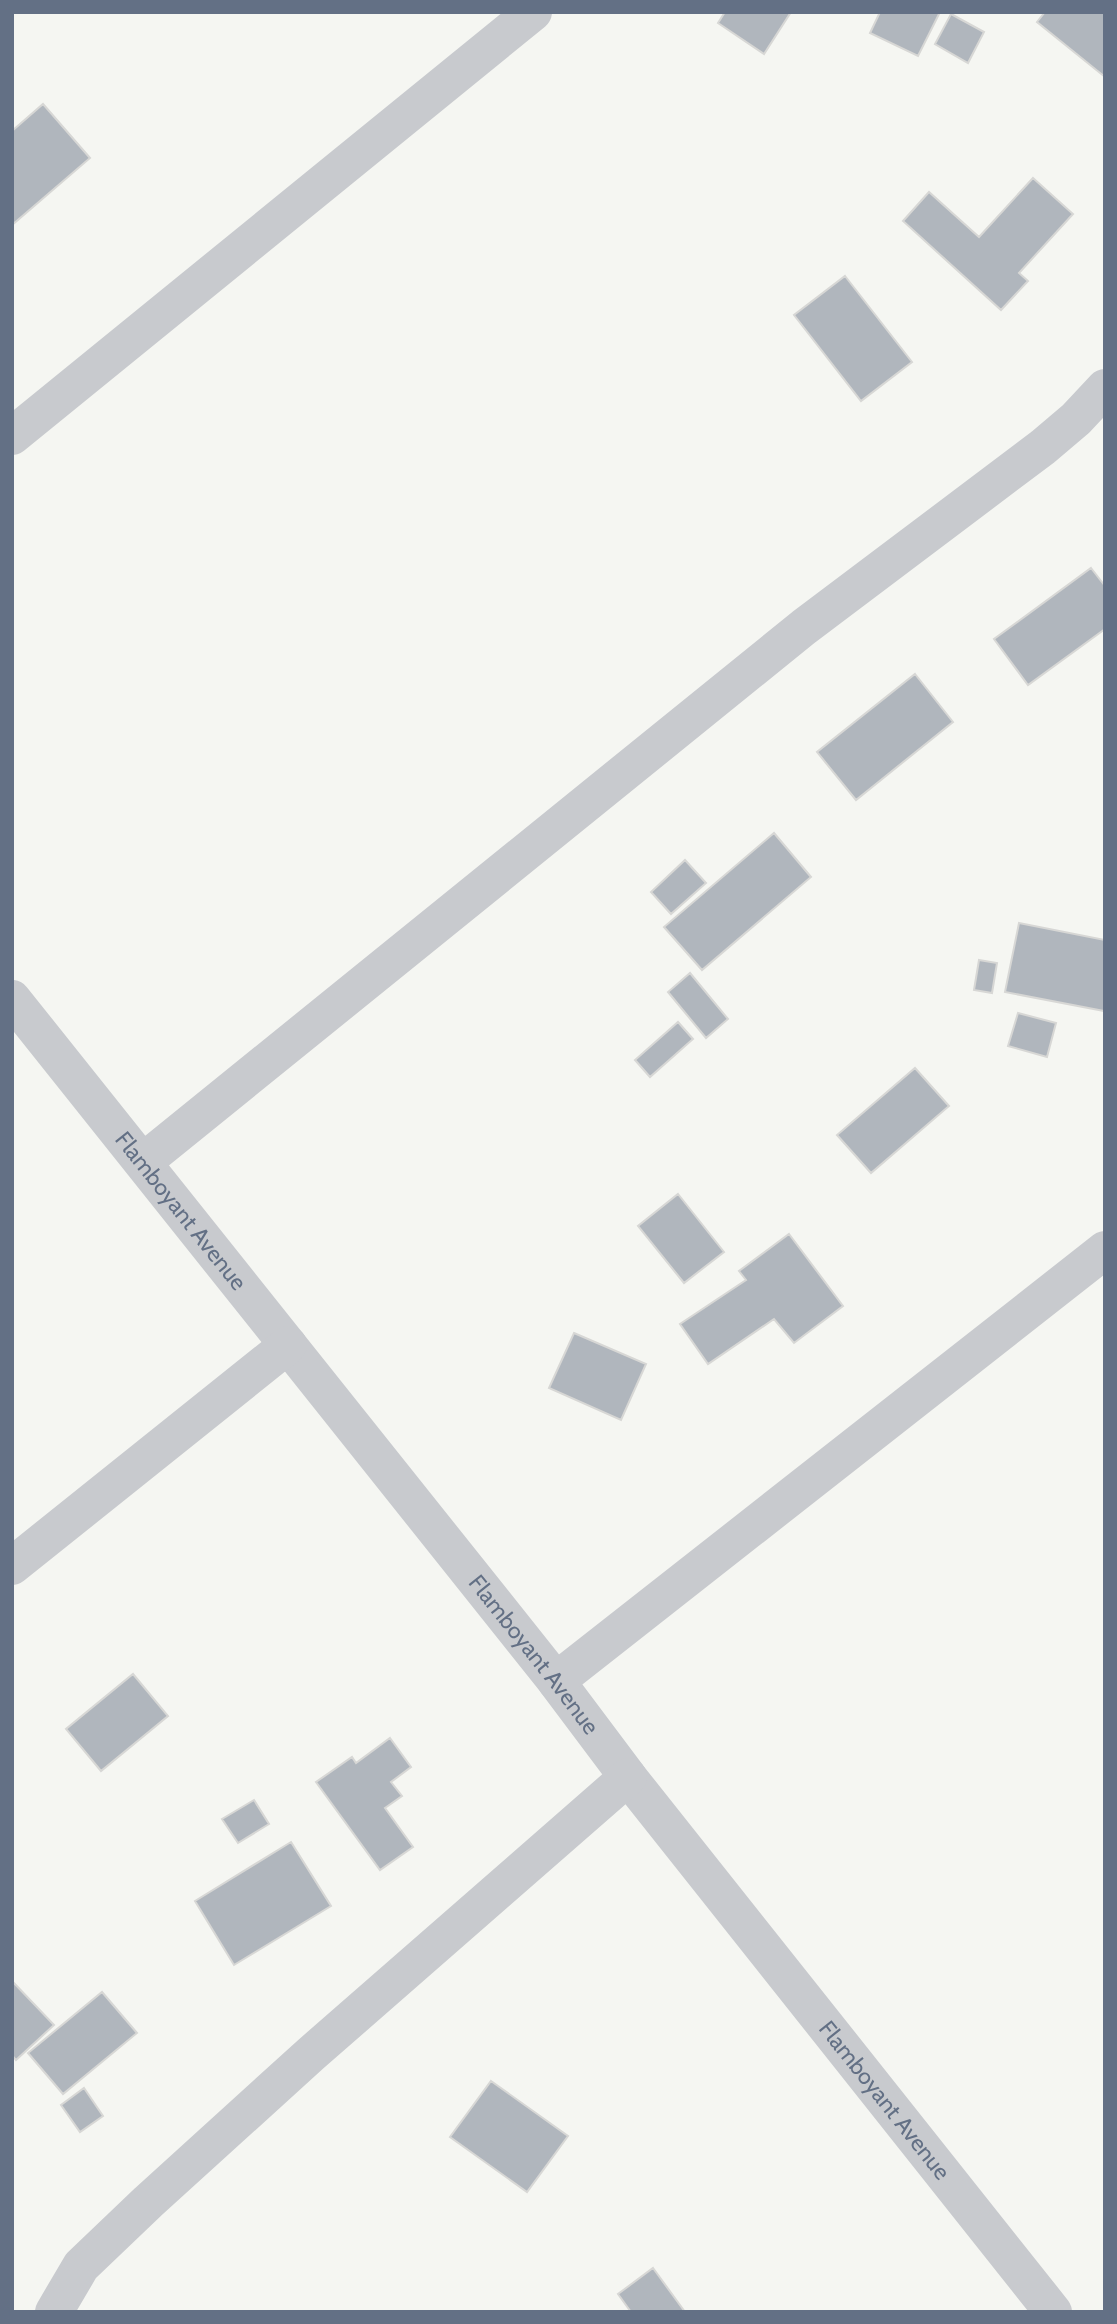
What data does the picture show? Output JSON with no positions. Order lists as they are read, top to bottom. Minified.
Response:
{"streets":{"street":["Flamboyant Avenue"]}}
